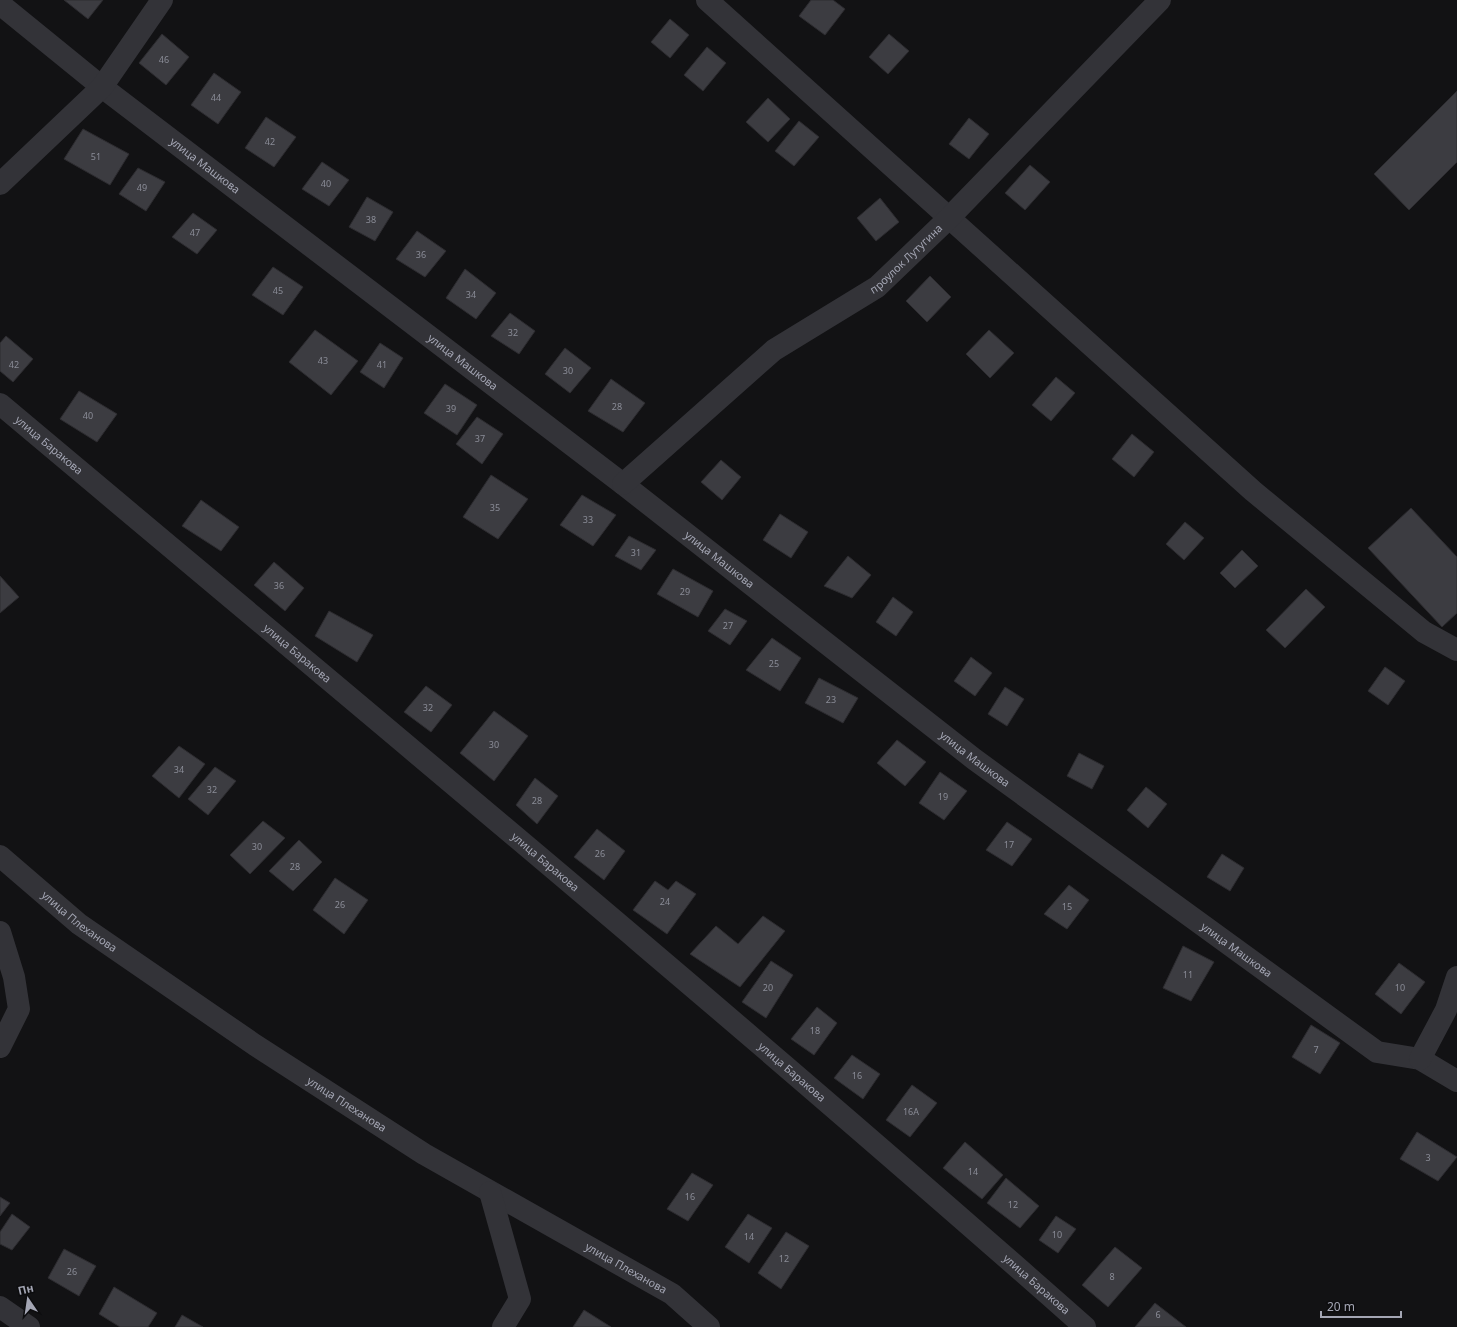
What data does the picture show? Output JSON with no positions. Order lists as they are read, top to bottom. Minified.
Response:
{"streets":{"street":["улица Машкова","проулок Лутугина","улица Баракова","улица Плеханова"]},"crossings":[["улица Машкова","проулок Лутугина"]],"house_numbers":["46","44","42","51","40","49","38","47","36","45","34","32","43","42","41","30","28","39","40","37","35","33","31","36","29","27","25","23","32","30","34","32","19","28","17","30","26","28","24","26","15","11","20","10","18","7","16","16А","3","14","16","12","10","14","12","26","8","6"],"scale_bar":"20 m","north":"top"}
